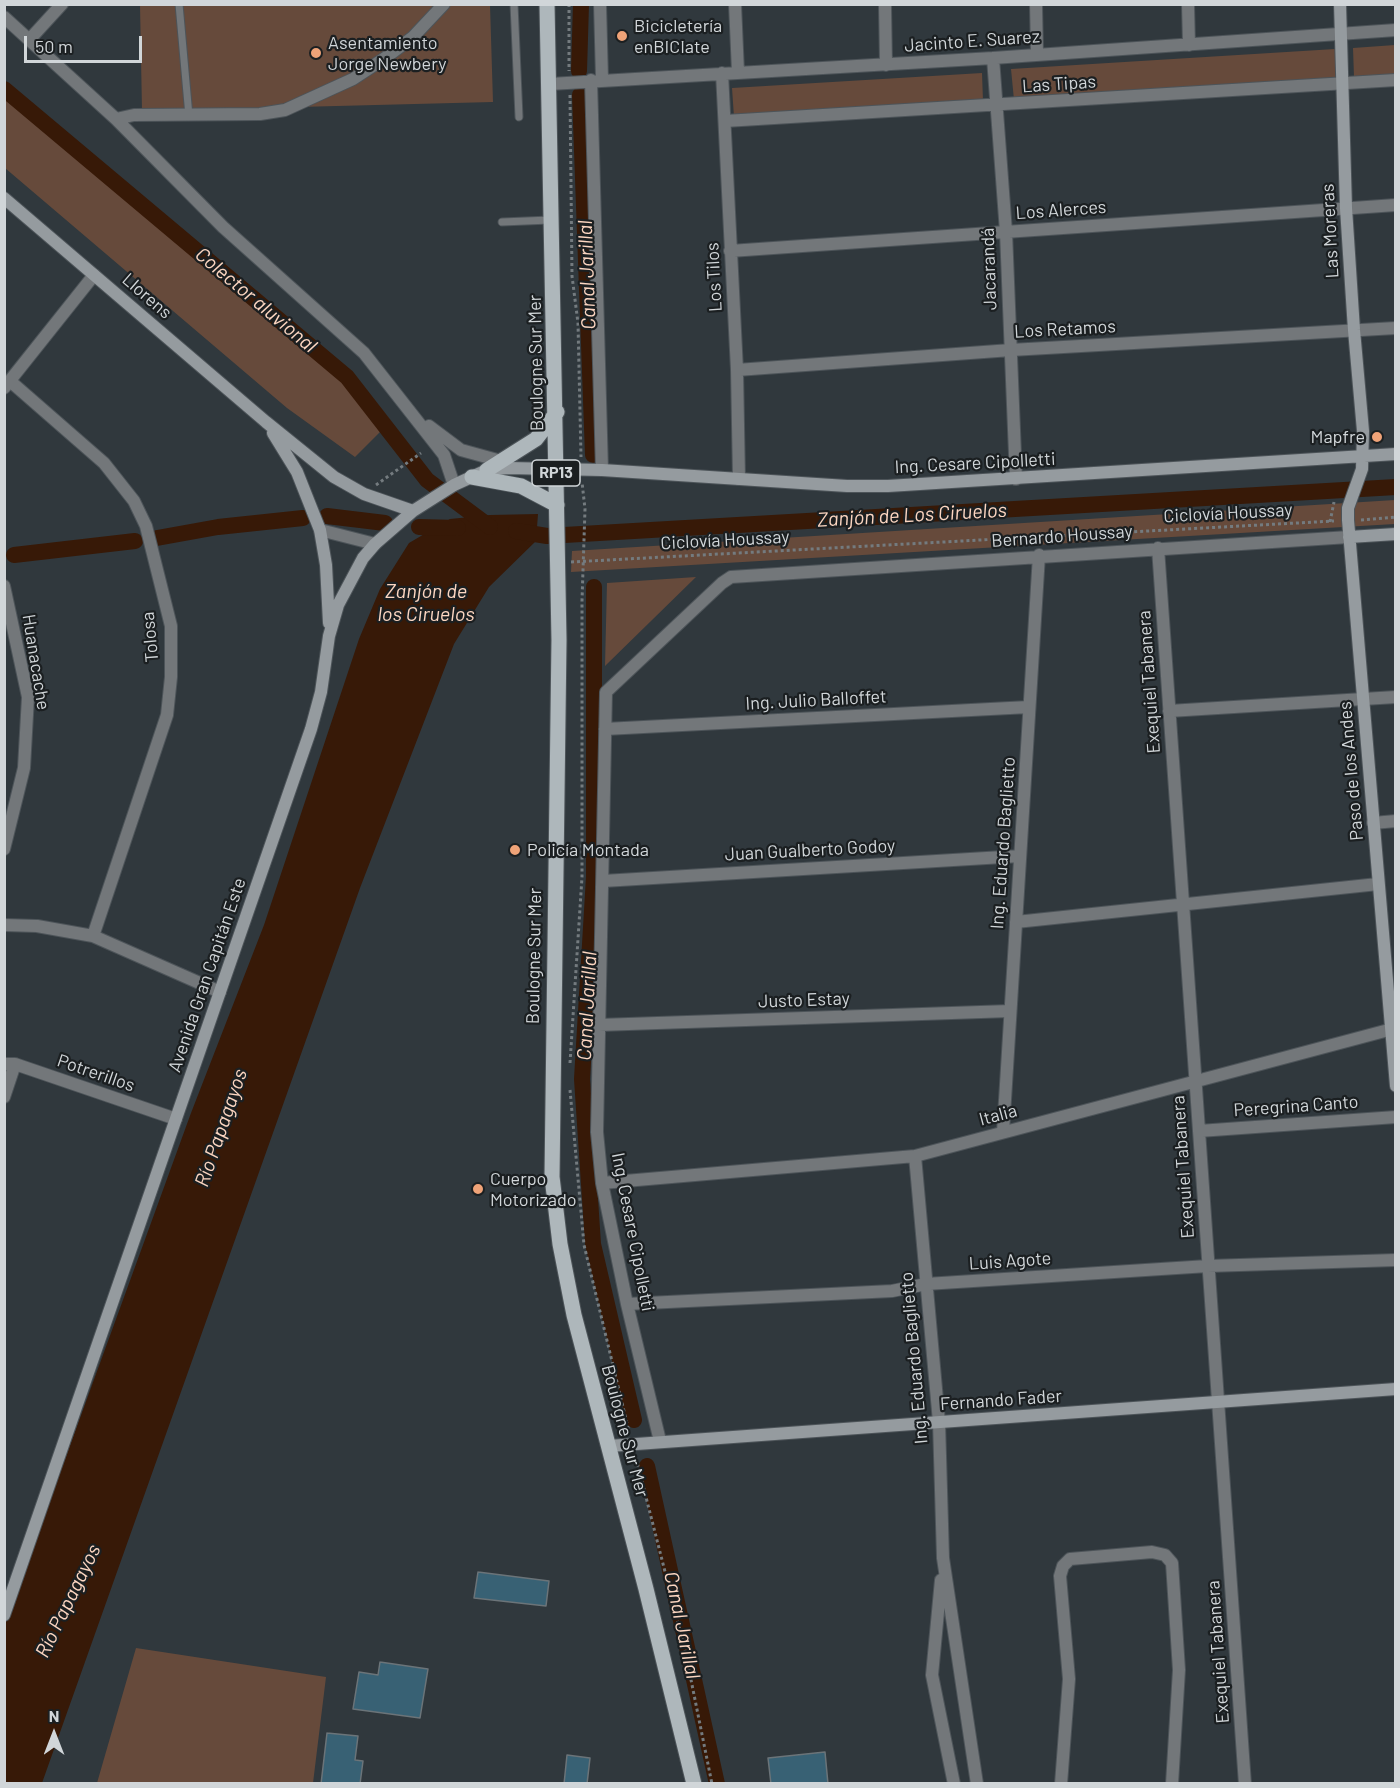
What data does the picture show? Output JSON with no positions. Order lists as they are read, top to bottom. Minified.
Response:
{"streets":{"main road":["Boulogne Sur Mer","RP13"],"street":["Jacinto E. Suarez","Las Tipas","Los Alerces","Las Moreras","Jacarandá","Los Tilos","Llorens","Los Retamos","Ing. Cesare Cipolletti","Bernardo Houssay","Tolosa","Huanacache","Exequiel Tabanera","Ing. Julio Balloffet","Paso de los Andes","Ing. Eduardo Baglietto","Juan Gualberto Godoy","Avenida Gran Capitán Este","Justo Estay","Potrerillos","Peregrina Canto","Italia","Luis Agote","Fernando Fader"],"path":["Ciclovía Houssay"]},"crossings":[["Jacinto E. Suarez","Las Moreras"],["Jacinto E. Suarez","Jacarandá"],["Jacinto E. Suarez","Los Tilos"],["Jacinto E. Suarez","Boulogne Sur Mer"],["Las Tipas","Las Moreras"],["Las Tipas","Jacarandá"],["Las Tipas","Los Tilos"],["Los Alerces","Las Moreras"],["Los Alerces","Jacarandá"],["Los Alerces","Los Tilos"],["Las Moreras","Los Retamos"],["Las Moreras","Ing. Cesare Cipolletti"],["Las Moreras","Paso de los Andes"],["Jacarandá","Los Retamos"],["Jacarandá","Ing. Cesare Cipolletti"],["Los Tilos","Los Retamos"],["Los Tilos","Ing. Cesare Cipolletti"],["Llorens","Avenida Gran Capitán Este"],["Boulogne Sur Mer","Ing. Cesare Cipolletti"],["Boulogne Sur Mer","Ciclovía Houssay"],["Boulogne Sur Mer","Avenida Gran Capitán Este"],["Boulogne Sur Mer","Fernando Fader"],["Ing. Cesare Cipolletti","Bernardo Houssay"],["Ing. Cesare Cipolletti","Ing. Julio Balloffet"],["Ing. Cesare Cipolletti","Paso de los Andes"],["Ing. Cesare Cipolletti","Juan Gualberto Godoy"],["Ing. Cesare Cipolletti","Avenida Gran Capitán Este"],["Ing. Cesare Cipolletti","Justo Estay"],["Ing. Cesare Cipolletti","Italia"],["Ing. Cesare Cipolletti","Luis Agote"],["Ing. Cesare Cipolletti","Fernando Fader"],["Ciclovía Houssay","Paso de los Andes"],["Bernardo Houssay","Exequiel Tabanera"],["Bernardo Houssay","Paso de los Andes"],["Bernardo Houssay","Ing. Eduardo Baglietto"],["Exequiel Tabanera","Peregrina Canto"],["Exequiel Tabanera","Italia"],["Exequiel Tabanera","Luis Agote"],["Exequiel Tabanera","Fernando Fader"],["Ing. Julio Balloffet","Ing. Eduardo Baglietto"],["Paso de los Andes","Italia"],["Ing. Eduardo Baglietto","Juan Gualberto Godoy"],["Ing. Eduardo Baglietto","Justo Estay"],["Ing. Eduardo Baglietto","Italia"],["Ing. Eduardo Baglietto","Luis Agote"],["Ing. Eduardo Baglietto","Fernando Fader"],["Avenida Gran Capitán Este","Potrerillos"]],"water":["Canal Jarillal","Colector aluvional","Zanjón de Los Ciruelos","Zanjón de los Ciruelos","Río Papagayos"],"places":["Bicicletería enBICIate","Asentamiento Jorge Newbery","Mapfre","Policía Montada","Cuerpo Motorizado"],"scale_bar":"50 m","north":"top"}
